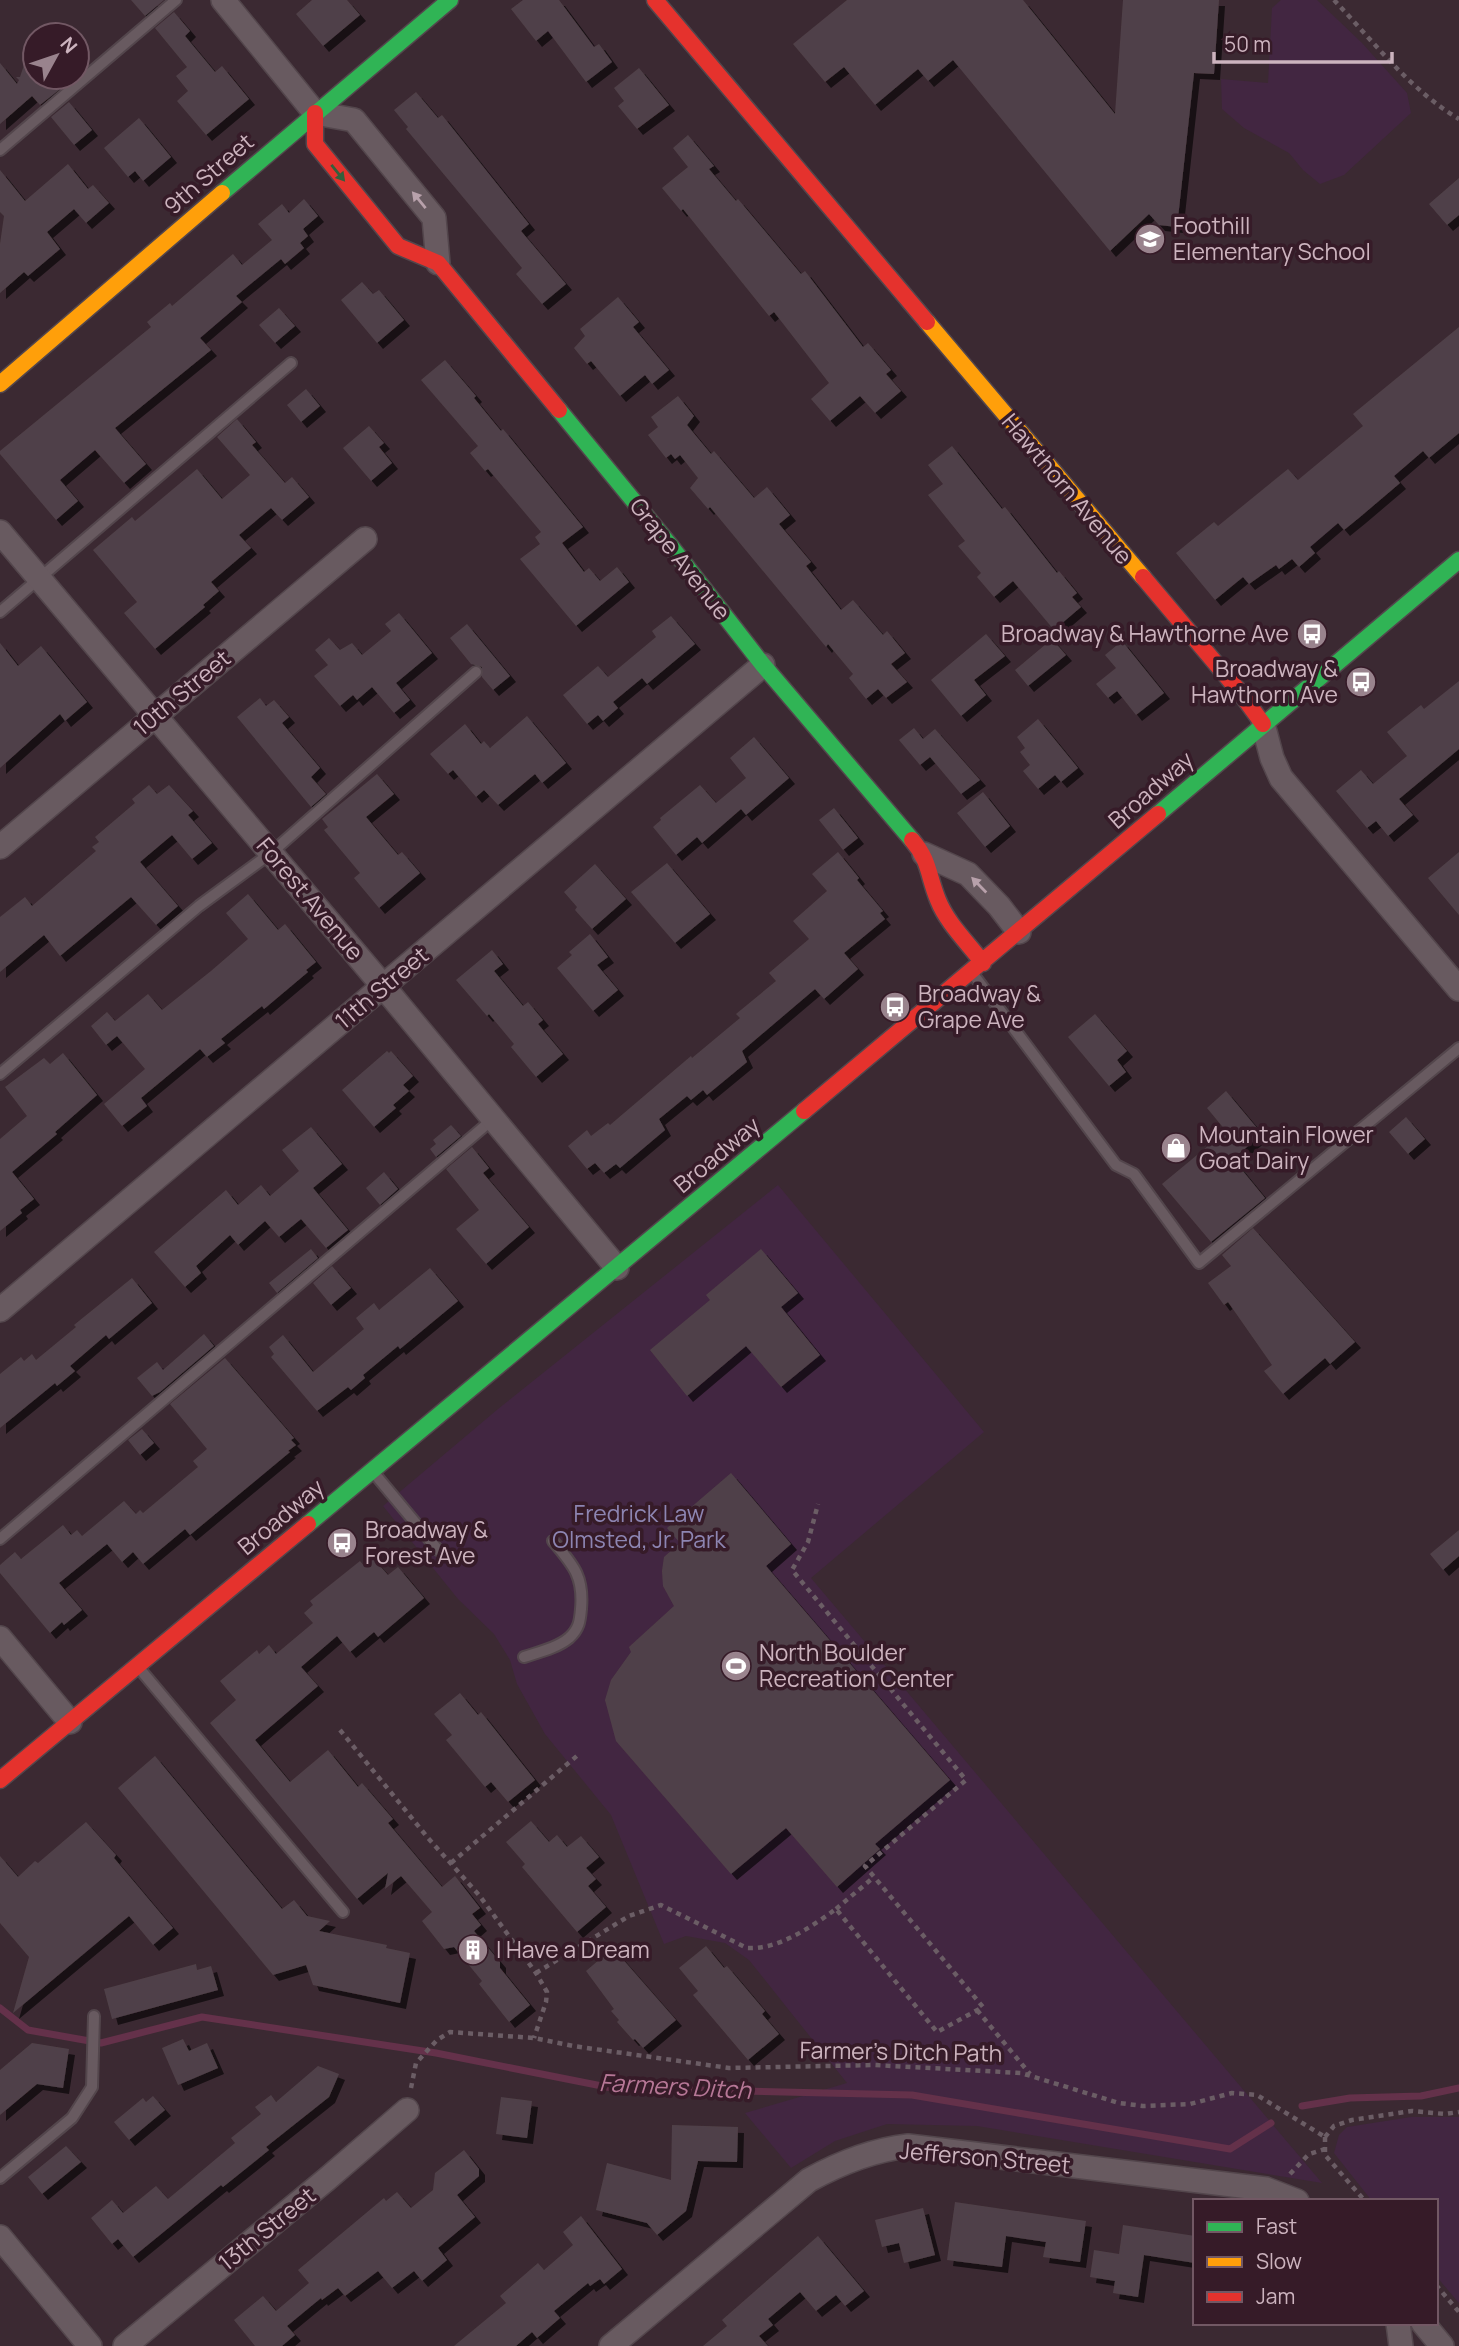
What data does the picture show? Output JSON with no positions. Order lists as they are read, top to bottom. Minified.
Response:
{"streets":{"street":["9th Street","Hawthorn Avenue","Grape Avenue","10th Street","Broadway","Forest Avenue","11th Street","Jefferson Street","13th Street"],"path":["Farmer's Ditch Path"]},"crossings":[["9th Street","Grape Avenue"],["Hawthorn Avenue","Broadway"],["Grape Avenue","Broadway"],["Grape Avenue","11th Street"],["10th Street","Forest Avenue"],["Broadway","Forest Avenue"],["Forest Avenue","11th Street"]],"water":["Farmers Ditch"],"parks":["Fredrick Law Olmsted, Jr. Park"],"places":{"school or university":["Foothill Elementary School"],"bus stop":["Broadway & Hawthorne Ave","Broadway & Hawthorn Ave","Broadway & Grape Ave","Broadway & Forest Ave"],"shop":["Mountain Flower Goat Dairy"],"sports":["North Boulder Recreation Center"],"building":["I Have a Dream"]},"legend":["Fast","Slow","Jam"],"scale_bar":"50 m","north":"top right"}
